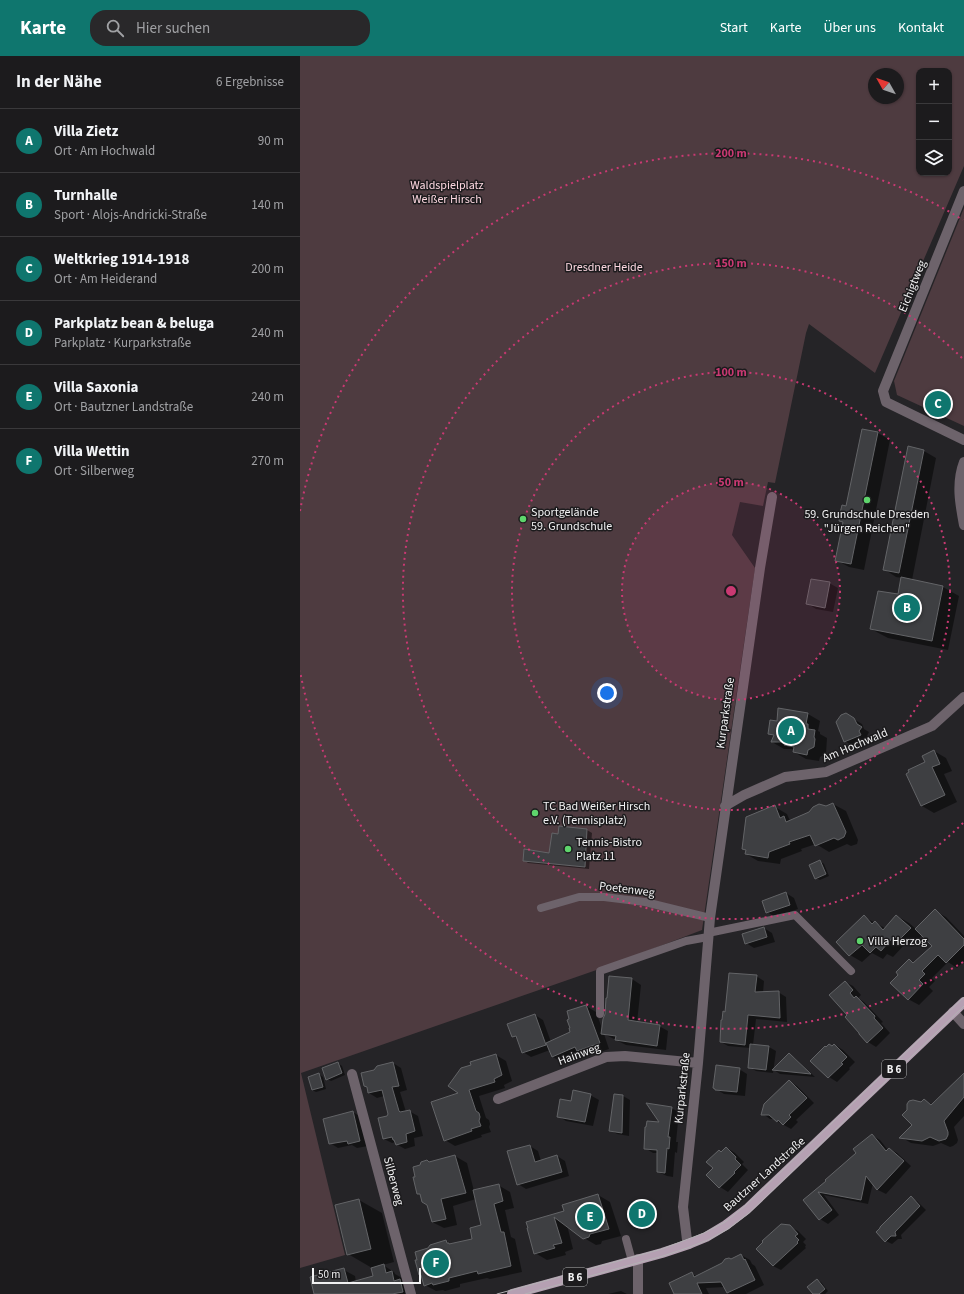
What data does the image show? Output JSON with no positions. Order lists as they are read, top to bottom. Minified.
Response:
{"streets":{"main road":["B 6","Bautzner Landstraße"],"street":["Eichigtweg","Kurparkstraße","Am Hochwald","Hainweg","Silberweg"],"lane":["Poetenweg"]},"crossings":[["Kurparkstraße","Am Hochwald"],["Kurparkstraße","Poetenweg"],["Kurparkstraße","Hainweg"],["Kurparkstraße","Bautzner Landstraße"]],"parks":["Waldspielplatz Weißer Hirsch","Dresdner Heide"],"places":["59. Grundschule Dresden \"Jürgen Reichen\"","Sportgelände 59. Grundschule","TC Bad Weißer Hirsch e.V. (Tennisplatz)","Tennis-Bistro Platz 11","Villa Herzog"],"scale_bar":"50 m","north":"top left","page":{"header":"Karte","search":"Hier suchen","nav":["Start","Karte","Über uns","Kontakt"],"heading":["In der Nähe","6 Ergebnisse"],"map_buttons":["+","−"],"list":[{"mark":"A","name":"Villa Zietz","note":"Ort · Am Hochwald","value":"90 m"},{"mark":"B","name":"Turnhalle","note":"Sport · Alojs-Andricki-Straße","value":"140 m"},{"mark":"C","name":"Weltkrieg 1914-1918","note":"Ort · Am Heiderand","value":"200 m"},{"mark":"D","name":"Parkplatz bean & beluga","note":"Parkplatz · Kurparkstraße","value":"240 m"},{"mark":"E","name":"Villa Saxonia","note":"Ort · Bautzner Landstraße","value":"240 m"},{"mark":"F","name":"Villa Wettin","note":"Ort · Silberweg","value":"270 m"}],"pins":["C","B","A","D","E","F"],"scale":"50 m"},"rings":["200 m","150 m","100 m","50 m"]}
